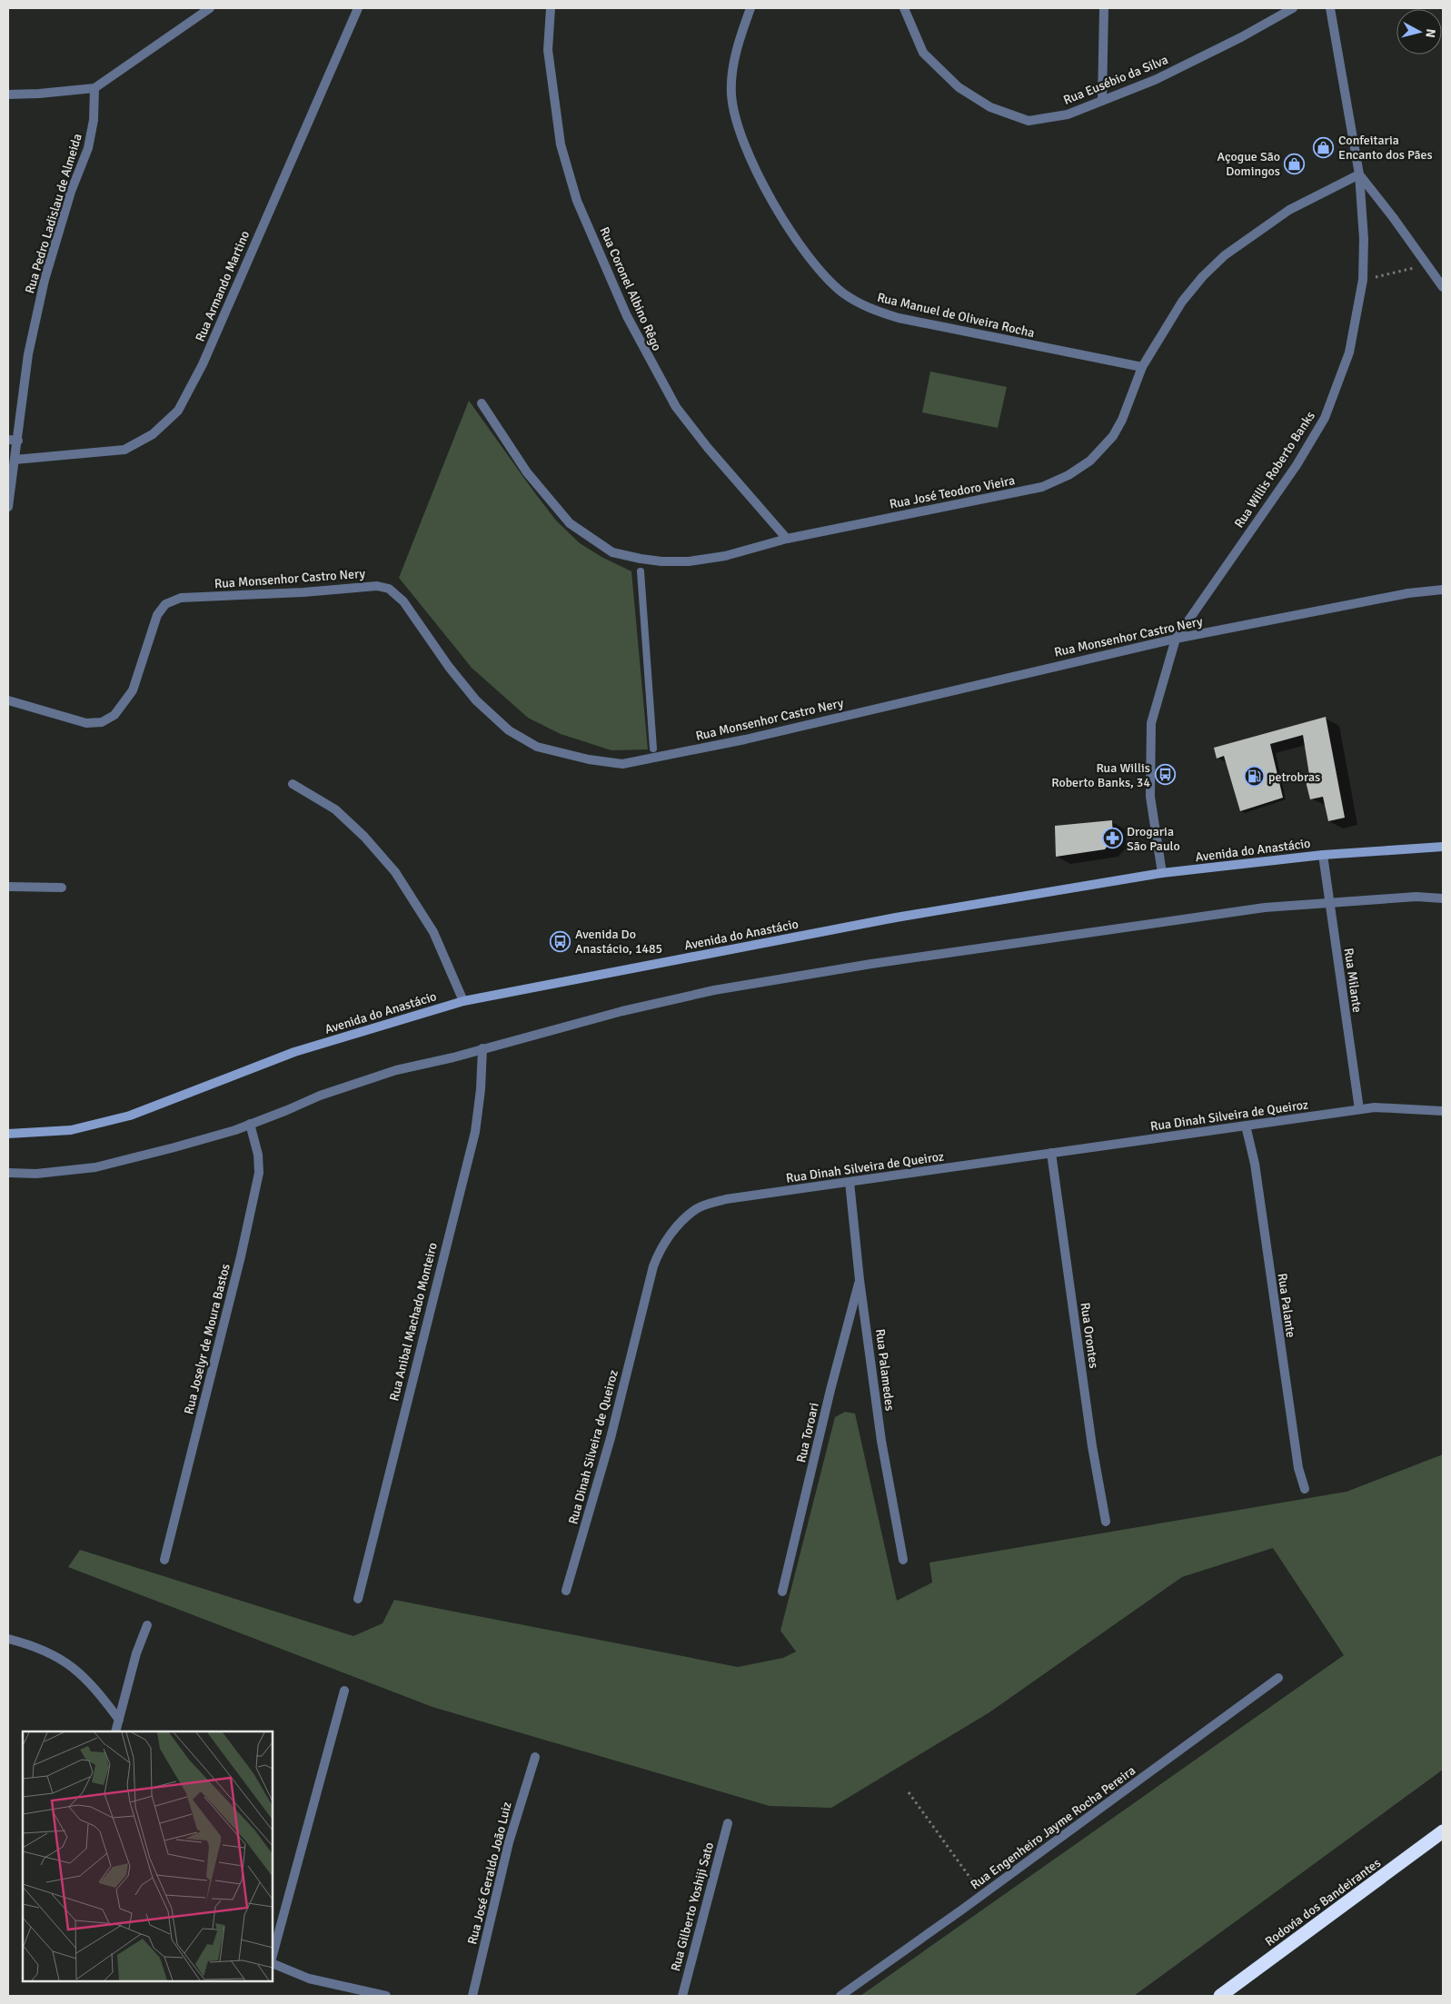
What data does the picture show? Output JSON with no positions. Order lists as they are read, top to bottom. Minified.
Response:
{"streets":{"highway":["Rodovia dos Bandeirantes"],"main road":["Avenida do Anastácio"],"street":["Rua Eusébio da Silva","Rua Pedro Ladislau de Almeida","Rua Armando Martino","Rua Coronel Albino Rêgo","Rua Manuel de Oliveira Rocha","Rua Willis Roberto Banks","Rua José Teodoro Vieira","Rua Monsenhor Castro Nery","Rua Milante","Rua Dinah Silveira de Queiroz","Rua Palante","Rua Anibal Machado Monteiro","Rua Orontes","Rua Joselyr de Moura Bastos","Rua Palamedes","Rua Toroari","Rua Engenheiro Jayme Rocha Pereira","Rua José Geraldo João Luiz","Rua Gilberto Yoshiji Sato"]},"crossings":[["Rua Pedro Ladislau de Almeida","Rua Armando Martino"],["Rua Coronel Albino Rêgo","Rua José Teodoro Vieira"],["Rua Manuel de Oliveira Rocha","Rua José Teodoro Vieira"],["Rua Willis Roberto Banks","Rua José Teodoro Vieira"],["Rua Willis Roberto Banks","Rua Monsenhor Castro Nery"],["Rua Willis Roberto Banks","Avenida do Anastácio"],["Avenida do Anastácio","Rua Milante"],["Rua Milante","Rua Dinah Silveira de Queiroz"],["Rua Dinah Silveira de Queiroz","Rua Palante"],["Rua Dinah Silveira de Queiroz","Rua Orontes"],["Rua Dinah Silveira de Queiroz","Rua Palamedes"],["Rua Palamedes","Rua Toroari"]],"places":{"shop":["Confeitaria Encanto dos Pães","Açogue São Domingos"],"bus stop":["Rua Willis Roberto Banks, 34","Avenida Do Anastácio, 1485"],"fuel station":["petrobras"],"pharmacy":["Drogaria São Paulo"]},"north":"right"}
